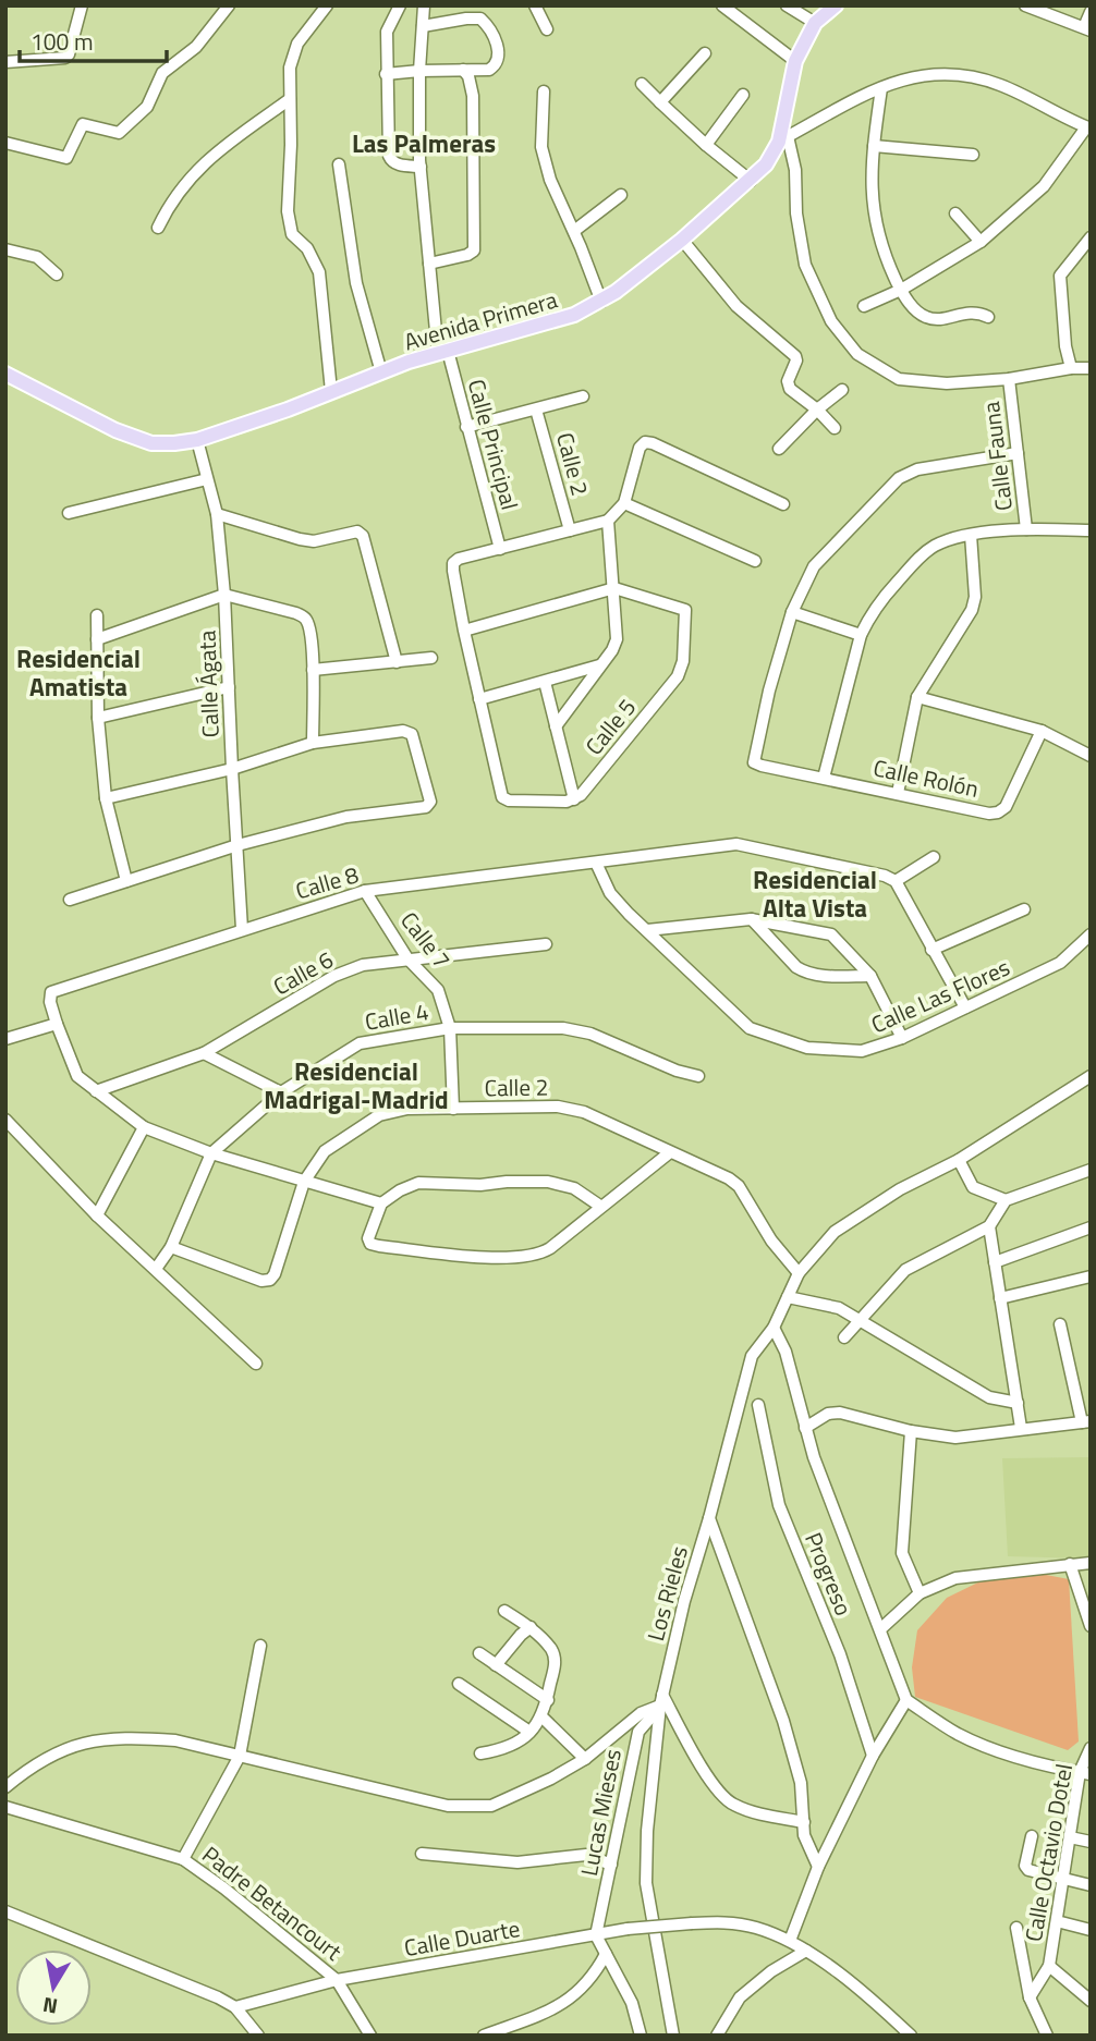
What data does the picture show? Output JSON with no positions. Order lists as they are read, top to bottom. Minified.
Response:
{"streets":{"main road":["Avenida Primera"],"street":["Calle Principal","Calle Fauna","Calle 2","Calle Ágata","Calle 5","Calle Rolón","Calle 8","Calle 7","Calle 6","Calle Las Flores","Calle 4","Progreso","Los Rieles","Lucas Mieses","Calle Octavio Dotel","Padre Betancourt","Calle Duarte"]},"crossings":[["Avenida Primera","Calle Principal"],["Avenida Primera","Calle Ágata"],["Calle 2","Calle 8"],["Calle 2","Calle 7"],["Calle 2","Calle 4"],["Calle 2","Los Rieles"],["Calle Ágata","Calle 8"],["Calle 8","Calle 7"],["Calle 8","Calle 6"],["Calle 8","Calle Las Flores"],["Calle 8","Calle 4"],["Calle 7","Calle 6"],["Calle 7","Calle 4"],["Los Rieles","Lucas Mieses"],["Lucas Mieses","Calle Duarte"],["Padre Betancourt","Calle Duarte"]],"districts":["Las Palmeras","Residencial Amatista","Residencial Alta Vista","Residencial Madrigal-Madrid"],"scale_bar":"100 m","north":"bottom"}
